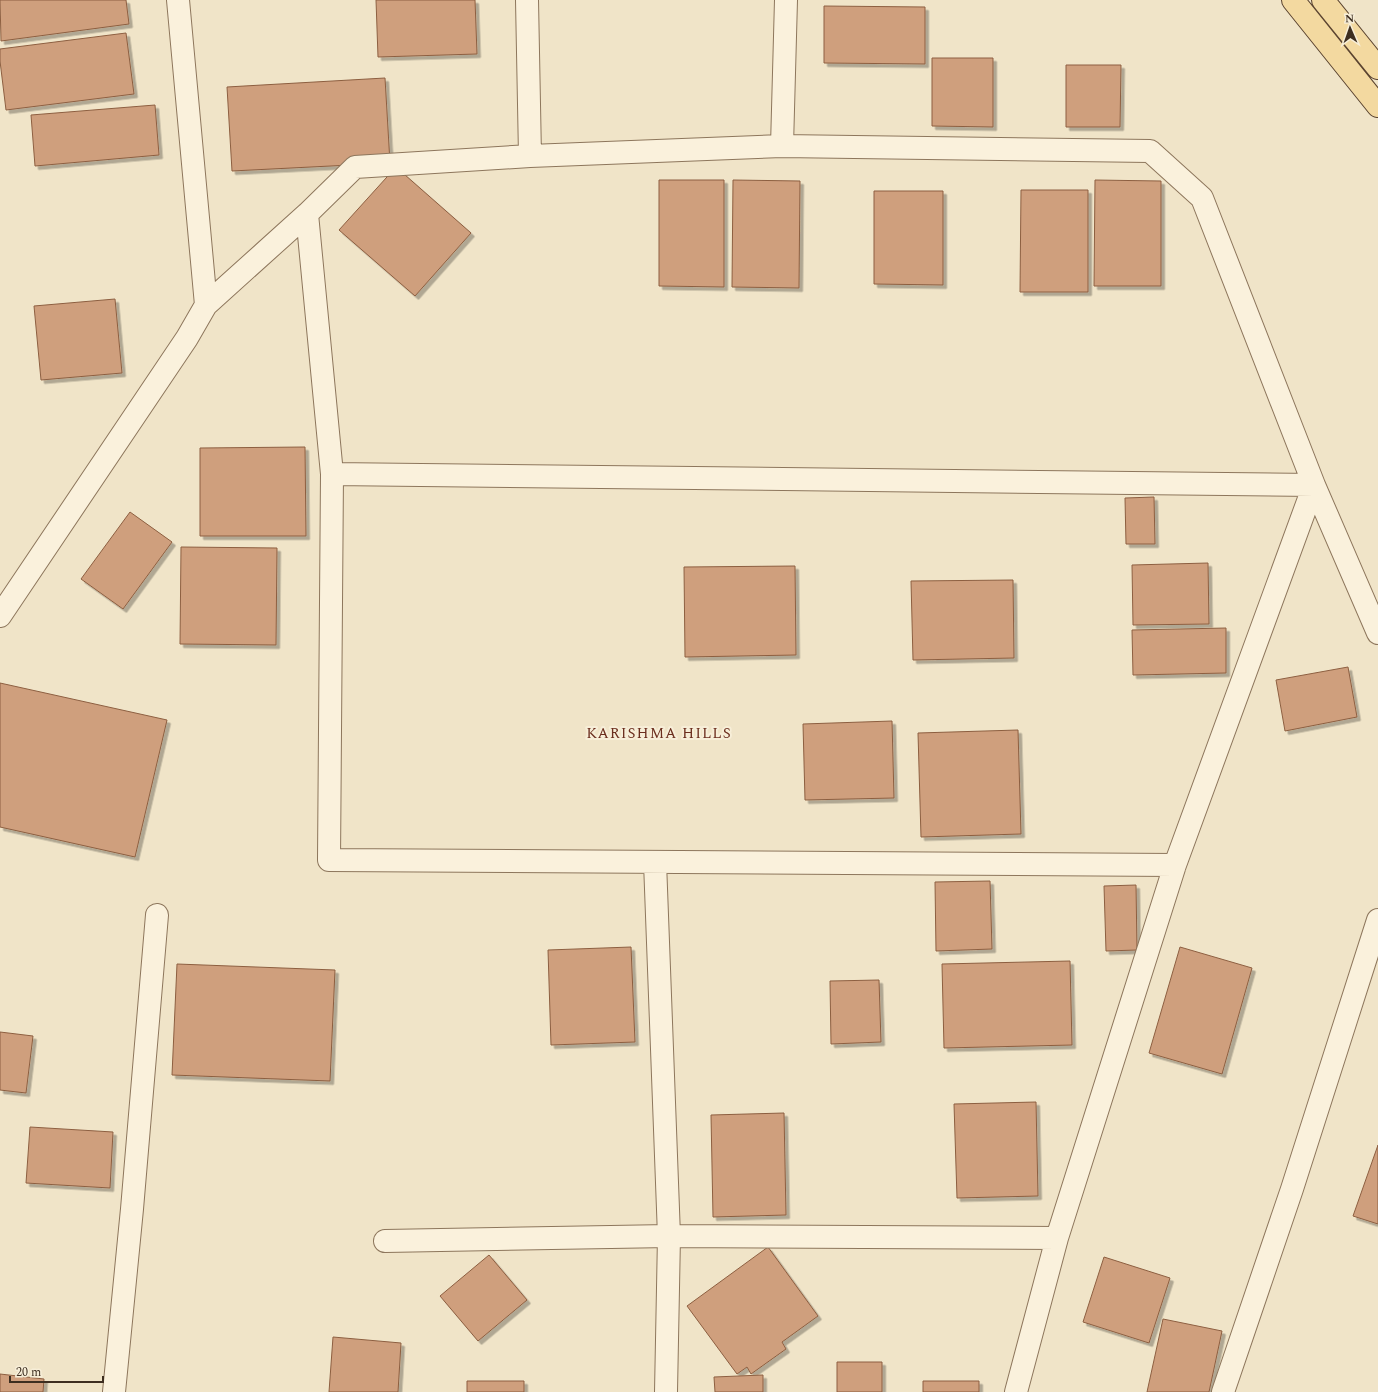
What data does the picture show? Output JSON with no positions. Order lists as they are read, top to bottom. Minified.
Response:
{"districts":["KARISHMA HILLS"],"scale_bar":"20 m","north":"top"}
